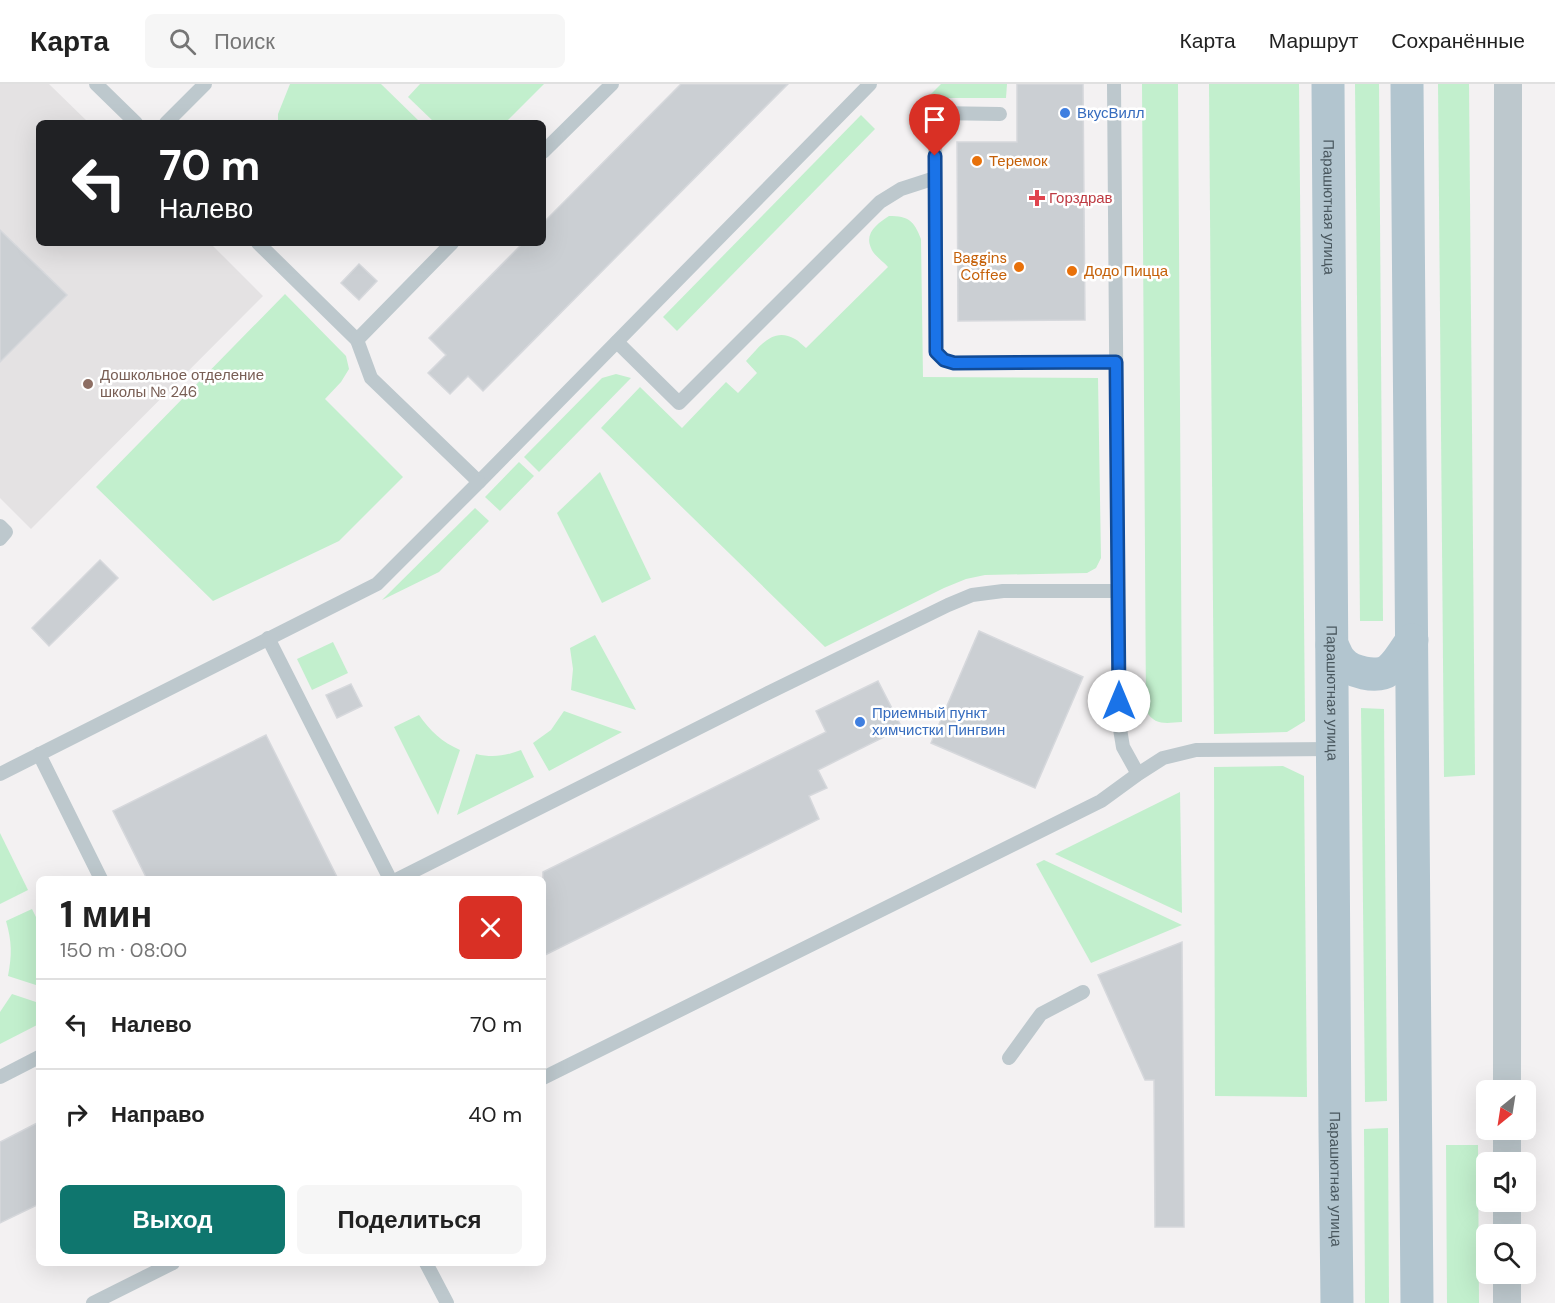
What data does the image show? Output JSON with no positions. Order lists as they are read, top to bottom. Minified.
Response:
{"streets":{"main road":["Парашютная улица"]},"places":{"other":["ВкусВилл","Теремок","Baggins Coffee","Додо Пицца","Дошкольное отделение школы № 246","Приемный пункт химчистки Пингвин"],"health":["Горздрав"]},"north":"bottom left","page":{"header":"Карта","search":"Поиск","nav":["Карта","Маршрут","Сохранённые"],"turn":["70 m","Налево"],"heading":["1 мин","150 m · 08:00"],"list":[{"name":"Налево","value":"70 m"},{"name":"Направо","value":"40 m"}],"buttons":["Выход","Поделиться"]}}
